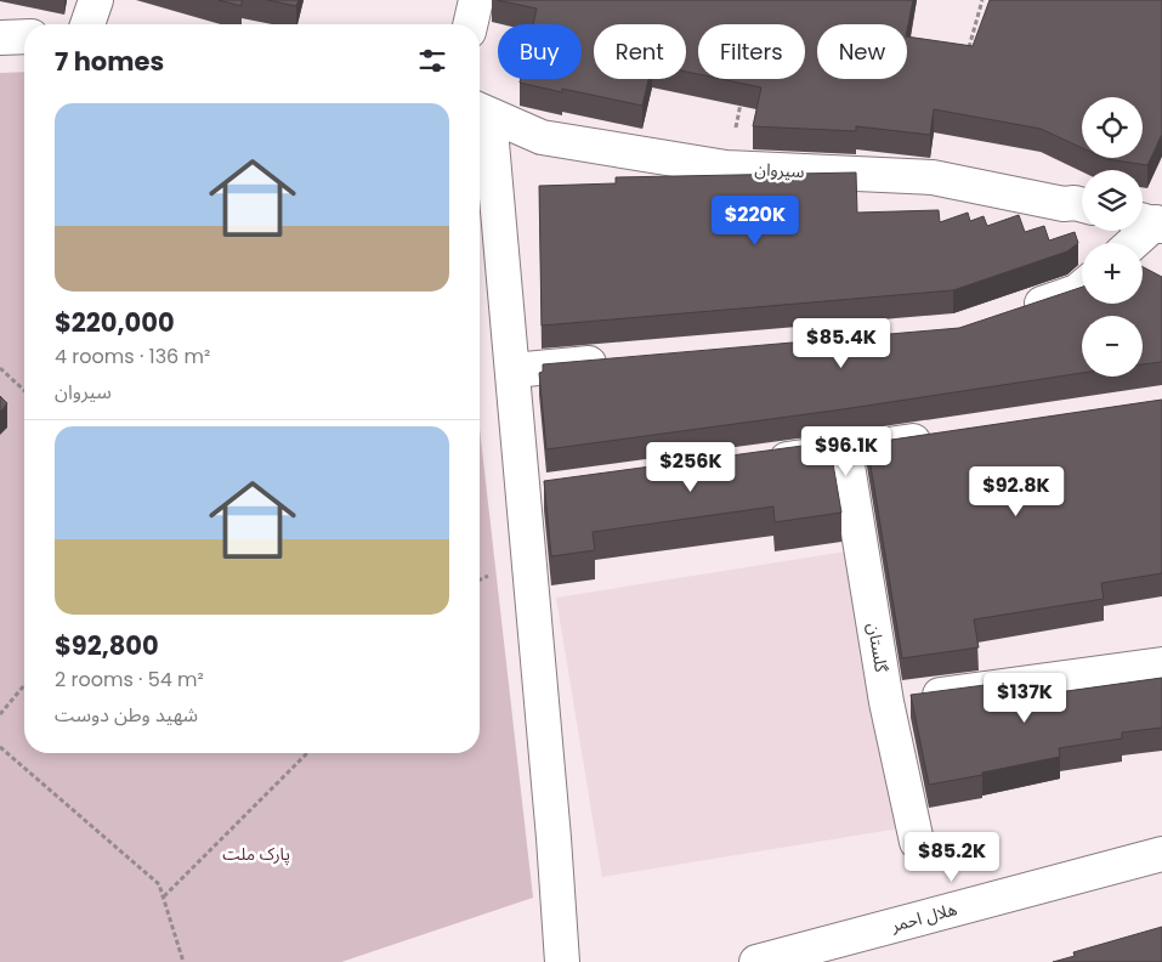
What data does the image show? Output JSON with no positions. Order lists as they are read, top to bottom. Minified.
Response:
{"streets":{"street":["سیروان","گلستان","هلال احمر"]},"parks":["پارک ملت"],"page":{"chip":["Buy","Rent","Filters","New"],"heading":"7 homes","map_buttons":["+","−"],"list":[{"name":"$220,000","note":"4 rooms · 136 m² · سیروان"},{"name":"$92,800","note":"2 rooms · 54 m² · شهید وطن دوست"}],"price":["$220K","$85.4K","$96.1K","$256K","$92.8K","$137K","$85.2K"]}}
